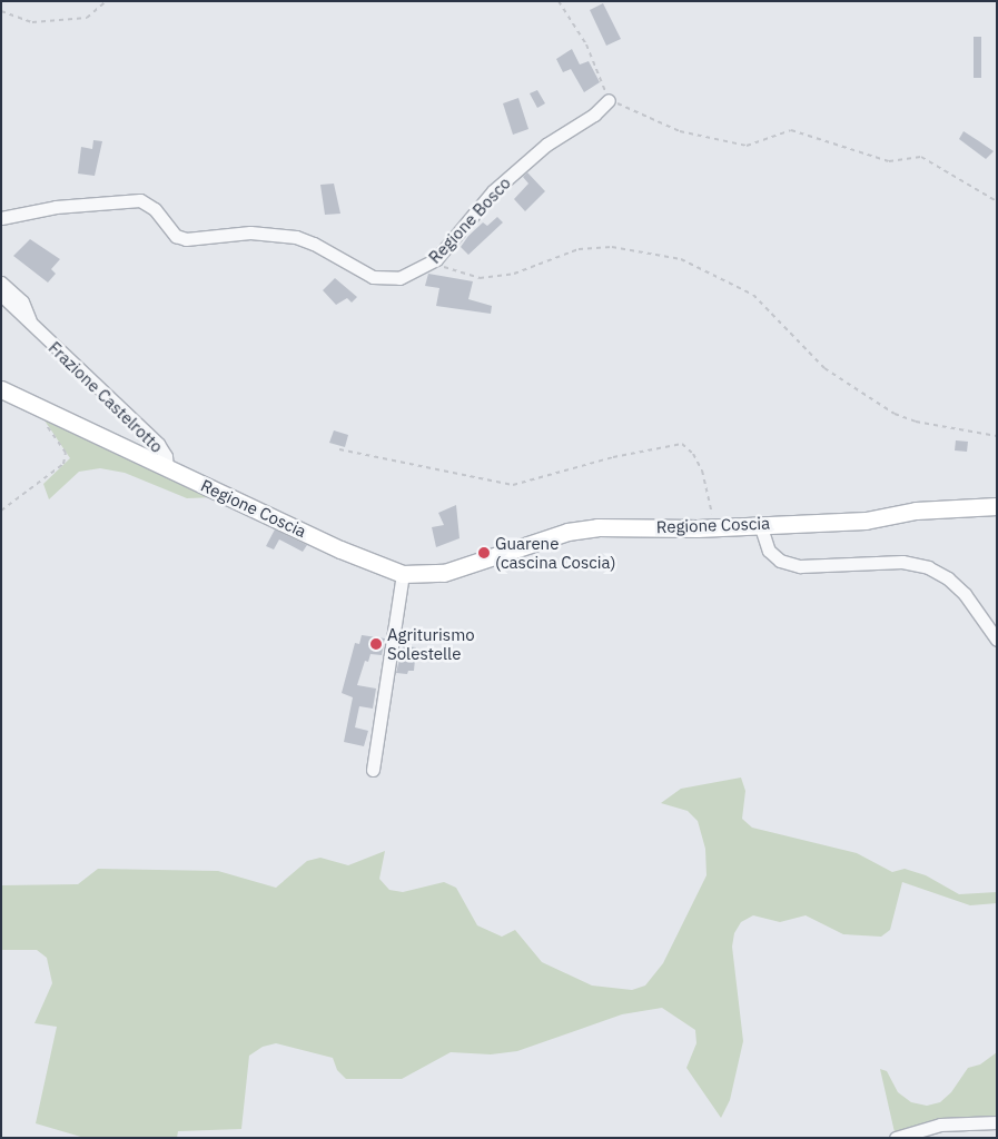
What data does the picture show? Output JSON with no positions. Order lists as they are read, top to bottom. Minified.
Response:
{"streets":{"main road":["Frazione Castelrotto","Regione Coscia"],"street":["Regione Bosco"]},"crossings":[["Frazione Castelrotto","Regione Coscia"]],"places":["Guarene (cascina Coscia)","Agriturismo Solestelle"]}
